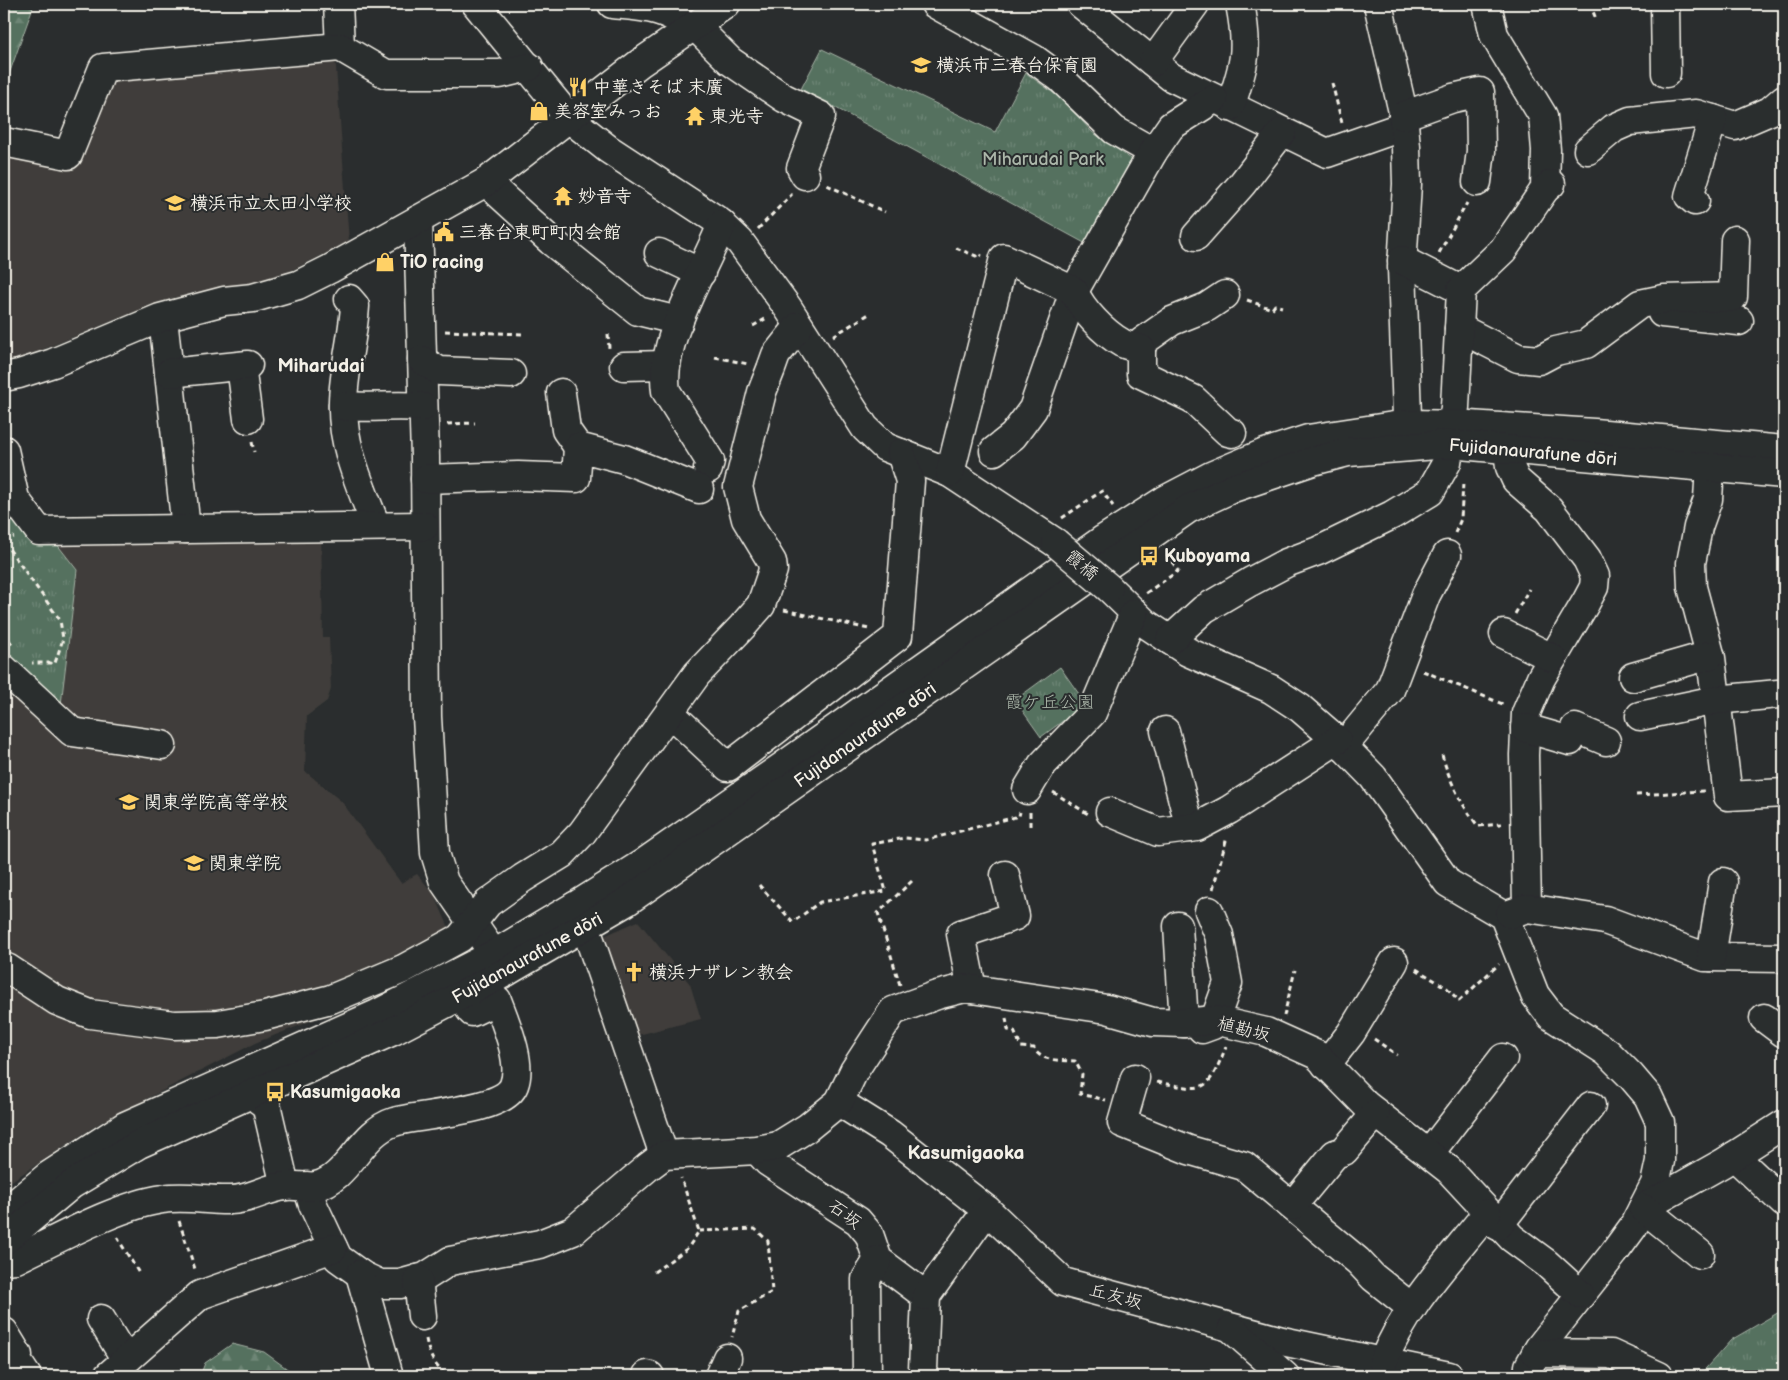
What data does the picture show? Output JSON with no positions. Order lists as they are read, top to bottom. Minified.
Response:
{"streets":{"street":["Fujidanaurafune dōri","霞橋","植勘坂","石坂","丘友坂"]},"crossings":[["植勘坂","丘友坂"]],"districts":["Miharudai","Kasumigaoka"],"parks":["Miharudai Park","霞ケ丘公園"],"places":{"school or university":["横浜市三春台保育園","横浜市立太田小学校","関東学院高等学校","関東学院"],"restaurant":["中華きそば 末廣"],"shop":["美容室みっお","TiO racing"],"temple":["東光寺","妙音寺"],"public building":["三春台東町町内会館"],"bus stop":["Kuboyama","Kasumigaoka"],"church":["横浜ナザレン教会"]}}
